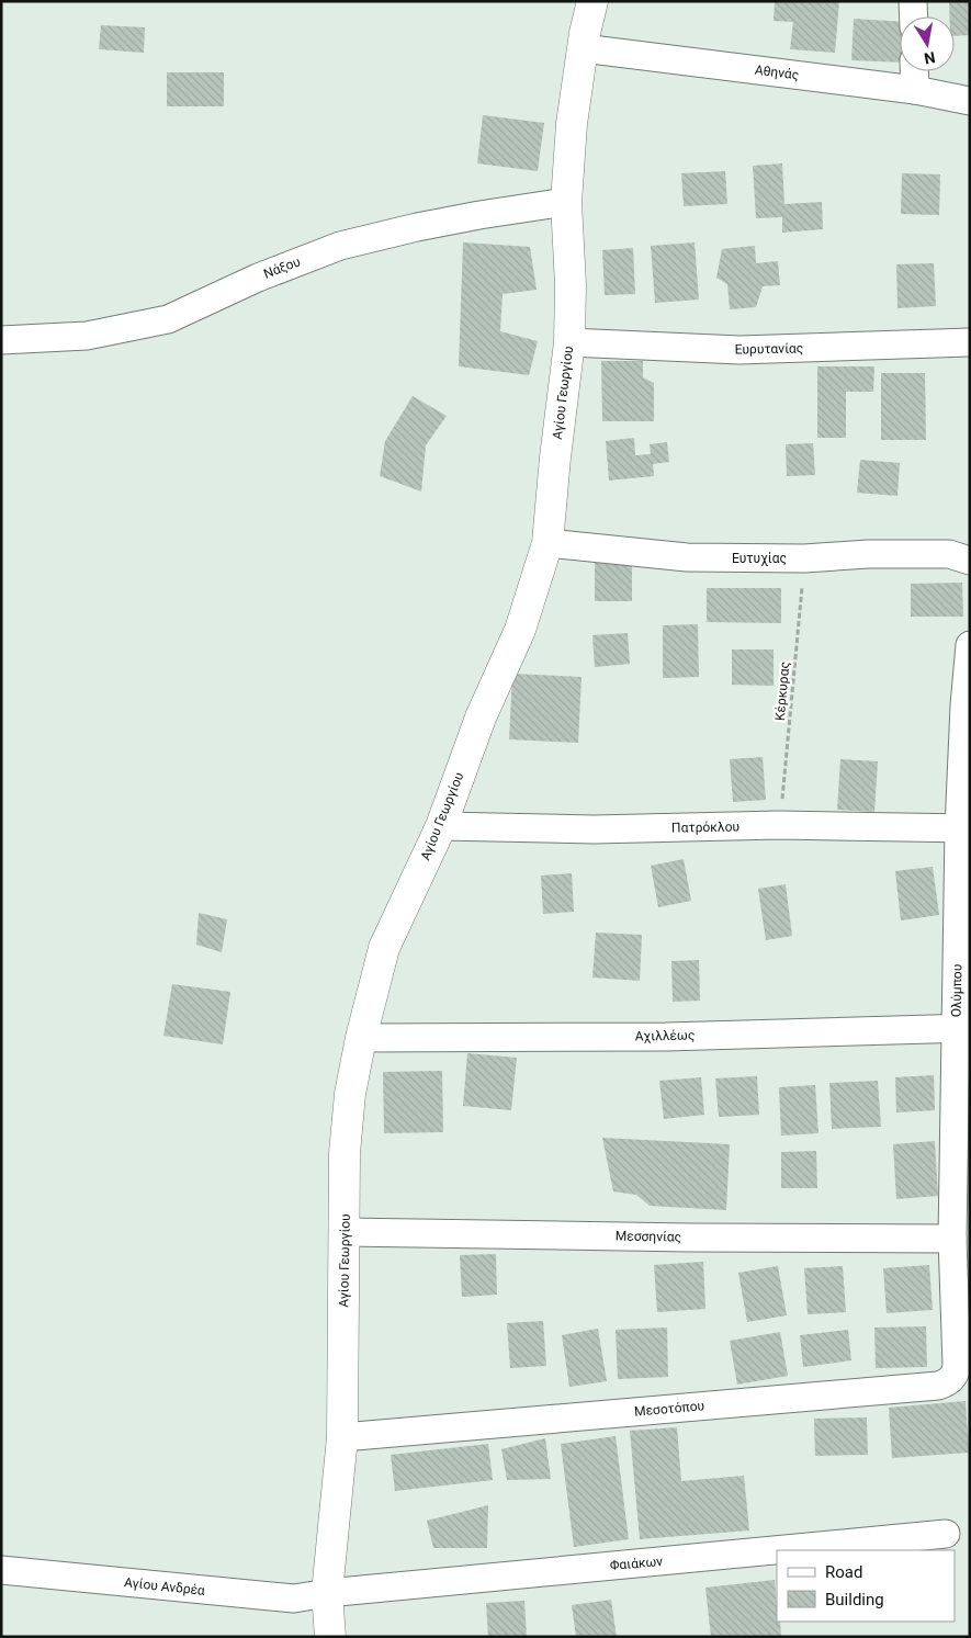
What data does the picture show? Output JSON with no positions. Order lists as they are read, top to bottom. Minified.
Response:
{"streets":{"street":["Αθηνάς","Νάξου","Ευρυτανίας","Αγίου Γεωργίου","Ευτυχίας","Πατρόκλου","Ολύμπου","Αχιλλέως","Μεσσηνίας","Μεσοτόπου","Φαιάκων","Αγίου Ανδρέα"],"path":["Κέρκυρας"]},"crossings":[["Αθηνάς","Αγίου Γεωργίου"],["Νάξου","Αγίου Γεωργίου"],["Ευρυτανίας","Αγίου Γεωργίου"],["Αγίου Γεωργίου","Ευτυχίας"],["Αγίου Γεωργίου","Πατρόκλου"],["Αγίου Γεωργίου","Αχιλλέως"],["Αγίου Γεωργίου","Μεσσηνίας"],["Αγίου Γεωργίου","Μεσοτόπου"],["Αγίου Γεωργίου","Φαιάκων"],["Αγίου Γεωργίου","Αγίου Ανδρέα"],["Ευτυχίας","Κέρκυρας"],["Κέρκυρας","Πατρόκλου"],["Πατρόκλου","Ολύμπου"],["Ολύμπου","Αχιλλέως"],["Ολύμπου","Μεσσηνίας"],["Ολύμπου","Μεσοτόπου"],["Φαιάκων","Αγίου Ανδρέα"]],"legend":["Road","Building"],"north":"bottom"}
